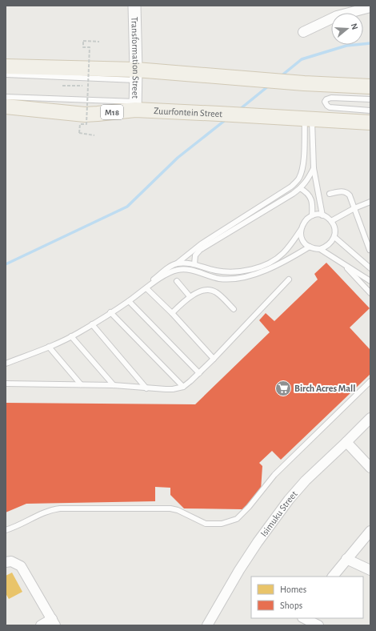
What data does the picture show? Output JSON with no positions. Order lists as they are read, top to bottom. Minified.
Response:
{"streets":{"main road":["M18","Zuurfontein Street"],"street":["Transformation Street","Isimuku Street"]},"crossings":[["Transformation Street","Zuurfontein Street"]],"places":{"supermarket":["Birch Acres Mall"]},"legend":["Homes","Shops"],"north":"right"}
